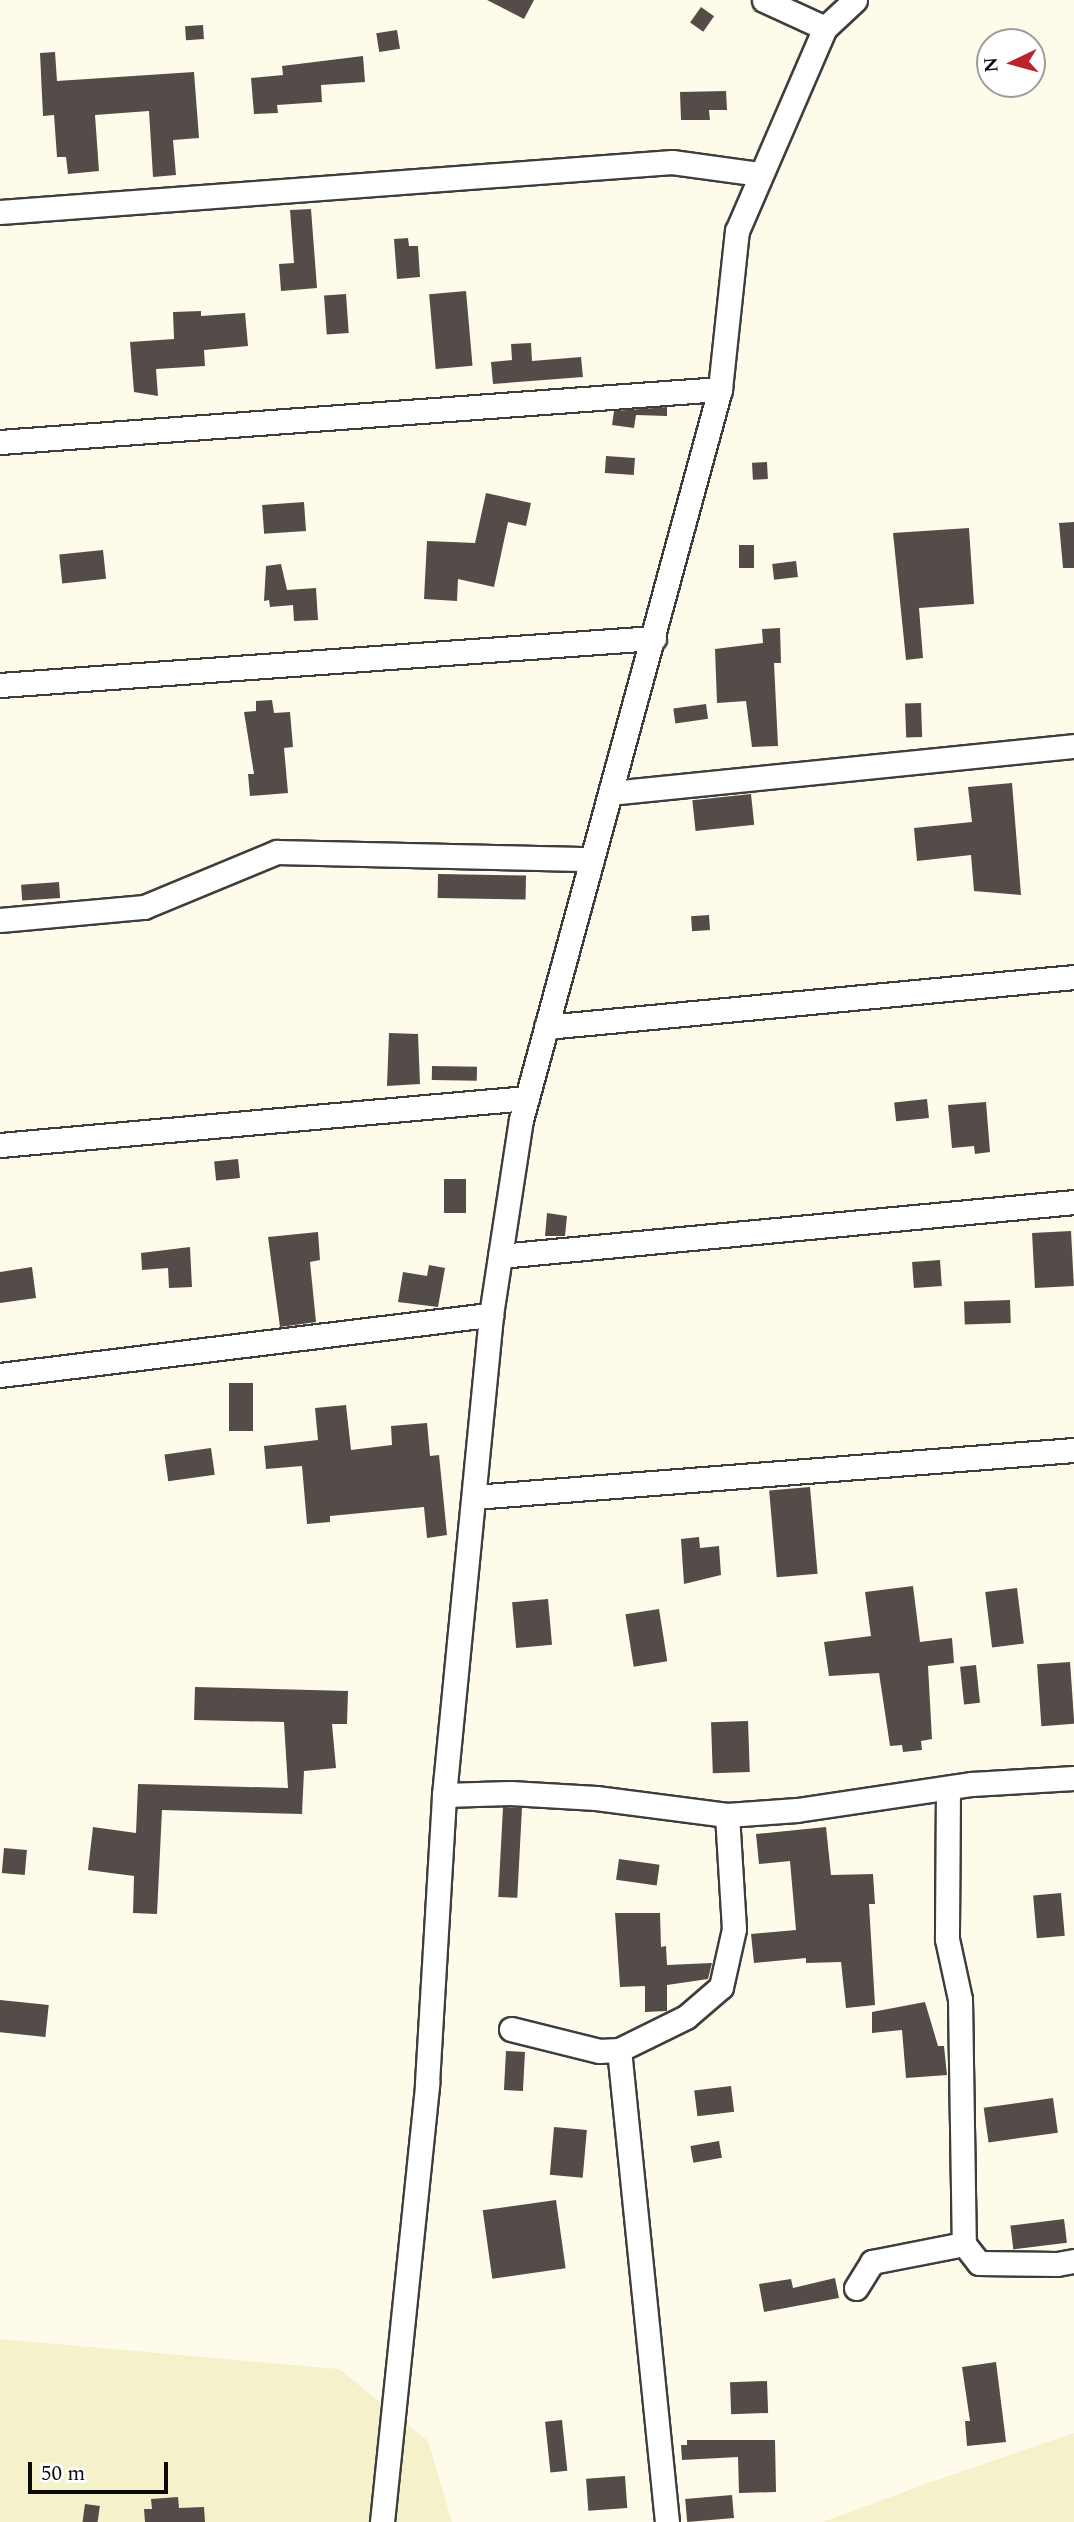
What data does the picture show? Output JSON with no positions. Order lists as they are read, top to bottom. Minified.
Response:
{"scale_bar":"50 m","north":"left"}
